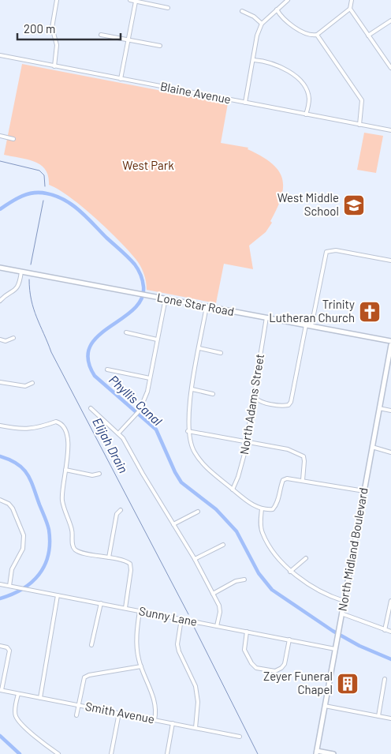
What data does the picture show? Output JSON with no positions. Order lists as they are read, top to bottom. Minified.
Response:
{"streets":{"street":["Blaine Avenue","Lone Star Road","North Adams Street","North Midland Boulevard","Sunny Lane","Smith Avenue"]},"crossings":[["Lone Star Road","North Adams Street"],["North Midland Boulevard","Sunny Lane"]],"water":["Phyllis Canal","Elijah Drain"],"parks":["West Park"],"places":{"school or university":["West Middle School"],"church":["Trinity Lutheran Church"],"building":["Zeyer Funeral Chapel"]},"scale_bar":"200 m"}
